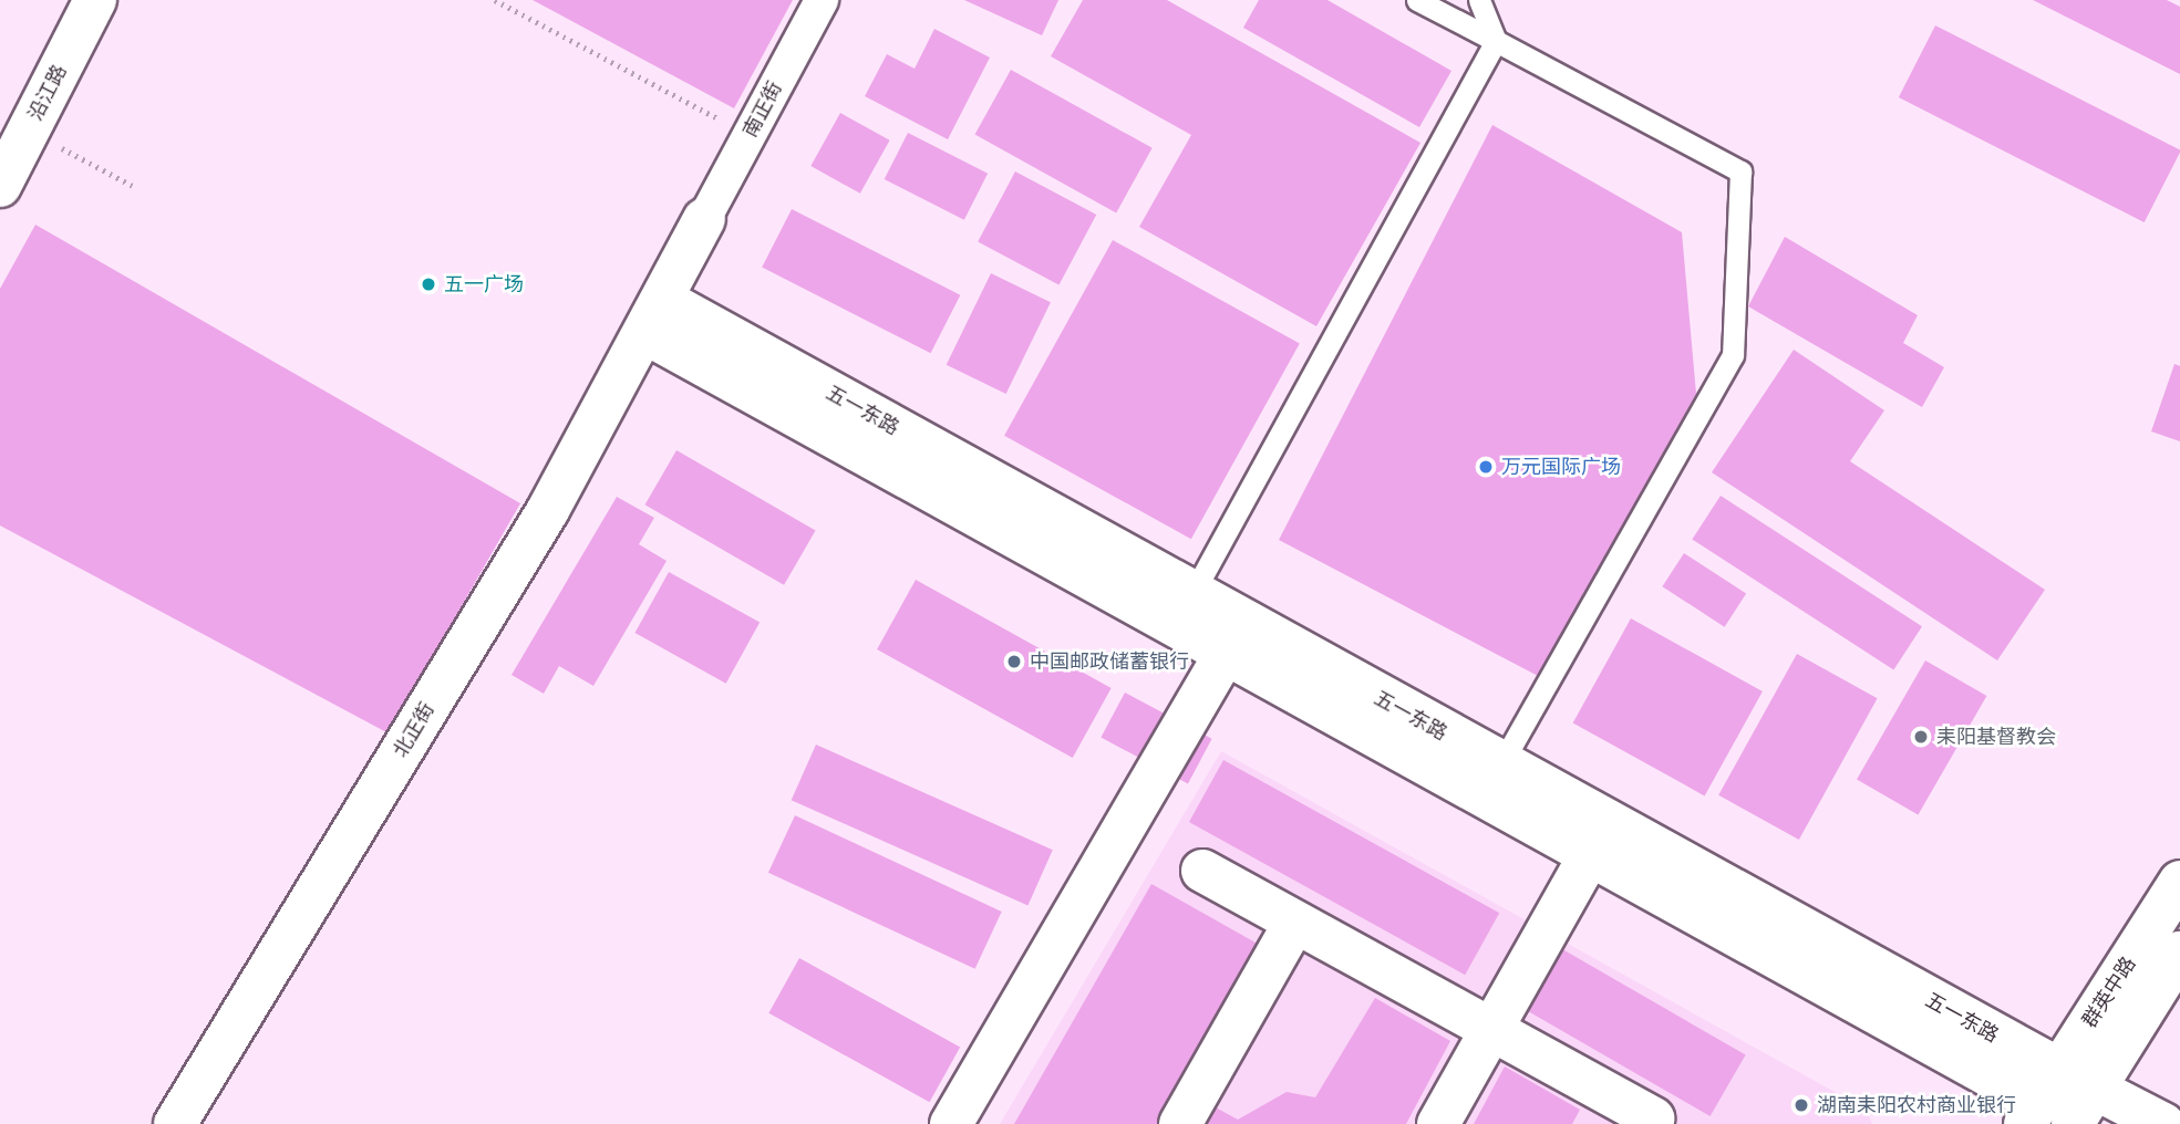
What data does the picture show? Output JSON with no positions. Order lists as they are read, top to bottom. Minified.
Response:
{"streets":{"street":["沿江路","南正街","五一东路","北正街","群英中路"]},"crossings":[["南正街","北正街"],["五一东路","北正街"],["五一东路","群英中路"]],"places":["五一广场","万元国际广场","中国邮政储蓄银行","耒阳基督教会","湖南耒阳农村商业银行"]}
